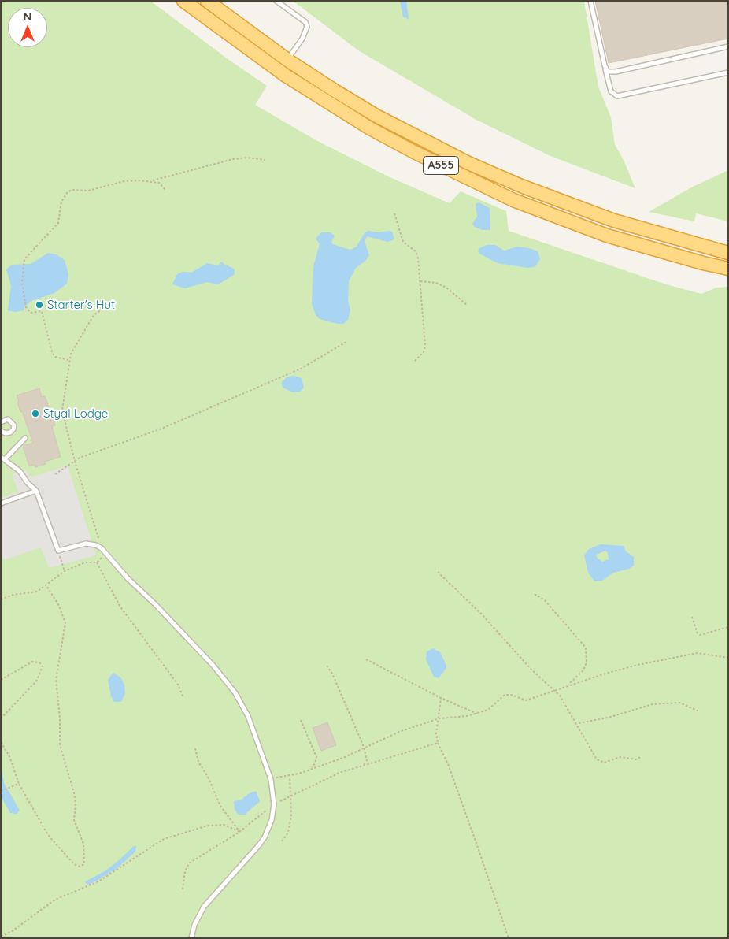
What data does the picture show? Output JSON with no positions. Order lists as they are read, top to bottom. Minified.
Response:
{"streets":{"highway":["A555"]},"places":["Starter's Hut","Styal Lodge"],"north":"top"}
